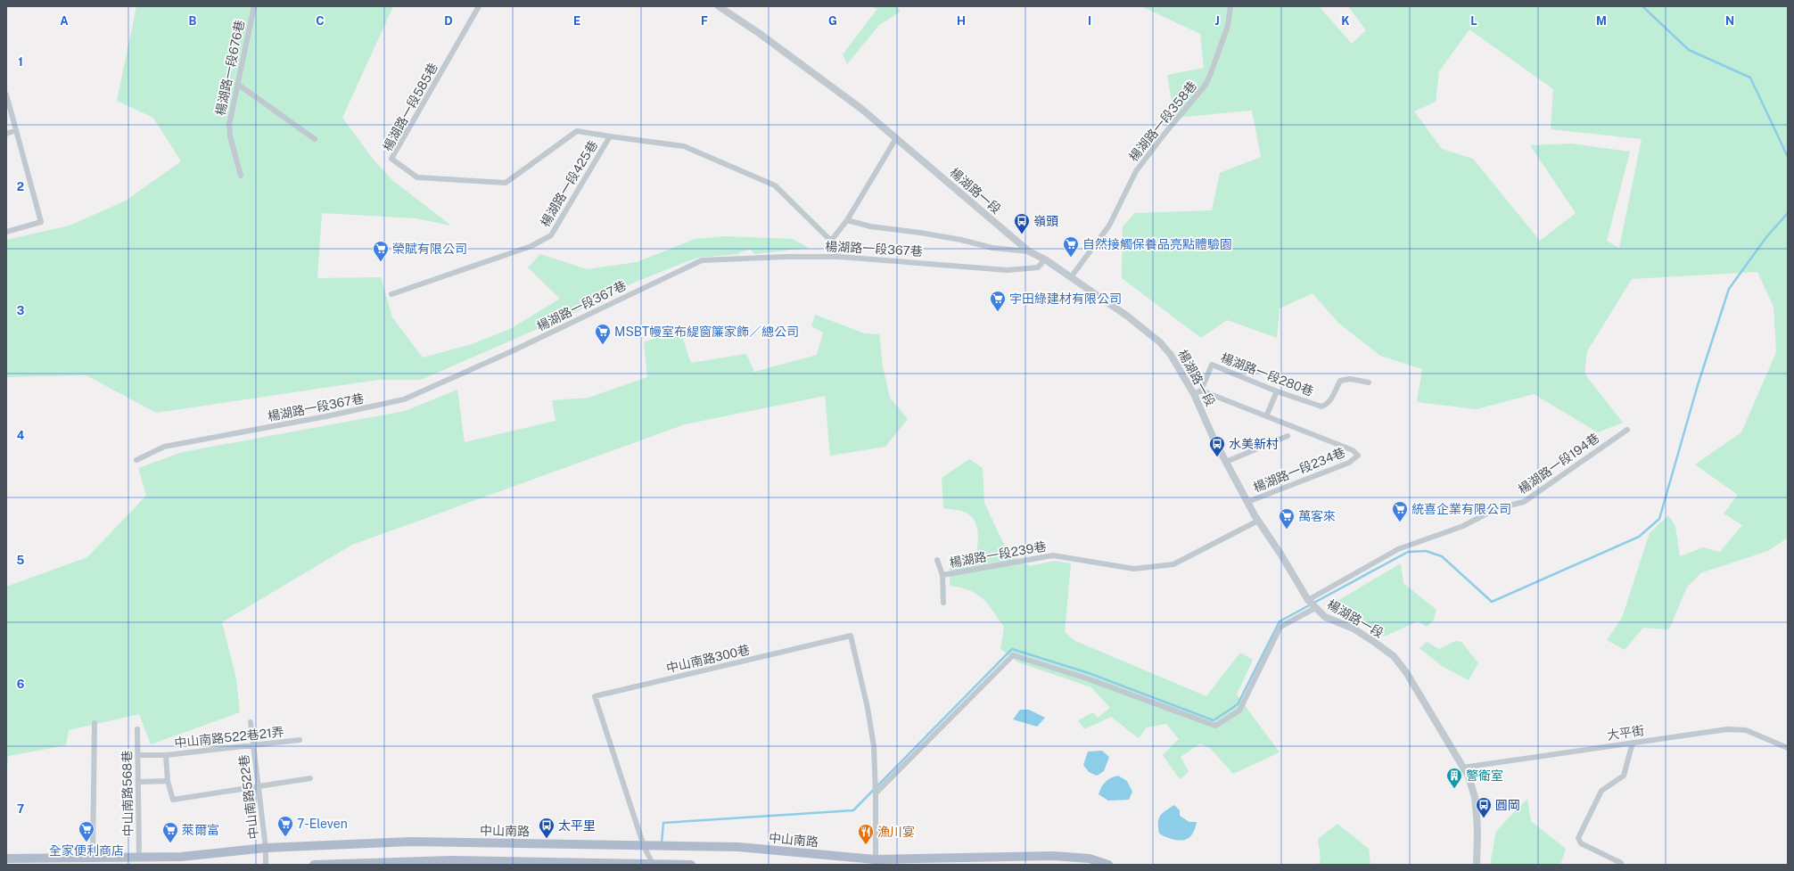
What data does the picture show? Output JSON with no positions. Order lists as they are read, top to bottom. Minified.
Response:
{"streets":{"main road":["中山南路"],"street":["楊湖路一段676巷","楊湖路一段585巷","楊湖路一段358巷","楊湖路一段425巷","楊湖路一段","楊湖路一段367巷","楊湖路一段280巷","楊湖路一段194巷","楊湖路一段234巷","楊湖路一段239巷","中山南路300巷","大平街","中山南路522巷21弄","中山南路568巷","中山南路522巷"]},"crossings":[["楊湖路一段585巷","楊湖路一段425巷"],["楊湖路一段358巷","楊湖路一段"],["楊湖路一段425巷","楊湖路一段367巷"],["楊湖路一段","楊湖路一段367巷"],["楊湖路一段","楊湖路一段194巷"],["楊湖路一段","楊湖路一段234巷"],["楊湖路一段","楊湖路一段239巷"],["楊湖路一段","大平街"],["楊湖路一段194巷","中山南路300巷"],["中山南路300巷","中山南路"],["中山南路522巷21弄","中山南路522巷"],["中山南路568巷","中山南路"],["中山南路522巷","中山南路"]],"places":{"bus stop":["嶺頭","水美新村","圓岡","太平里"],"supermarket":["自然接觸保養品亮點體驗園","榮賦有限公司","宇田綠建材有限公司","MSBT幔室布緹窗簾家飾／總公司","統喜企業有限公司","萬客來","7-Eleven","全家便利商店","萊爾富"],"building":["警衛室"],"restaurant":["漁川宴"]},"grid":{"columns":["A","B","C","D","E","F","G","H","I","J","K","L","M","N"],"rows":["1","2","3","4","5","6","7"]}}
